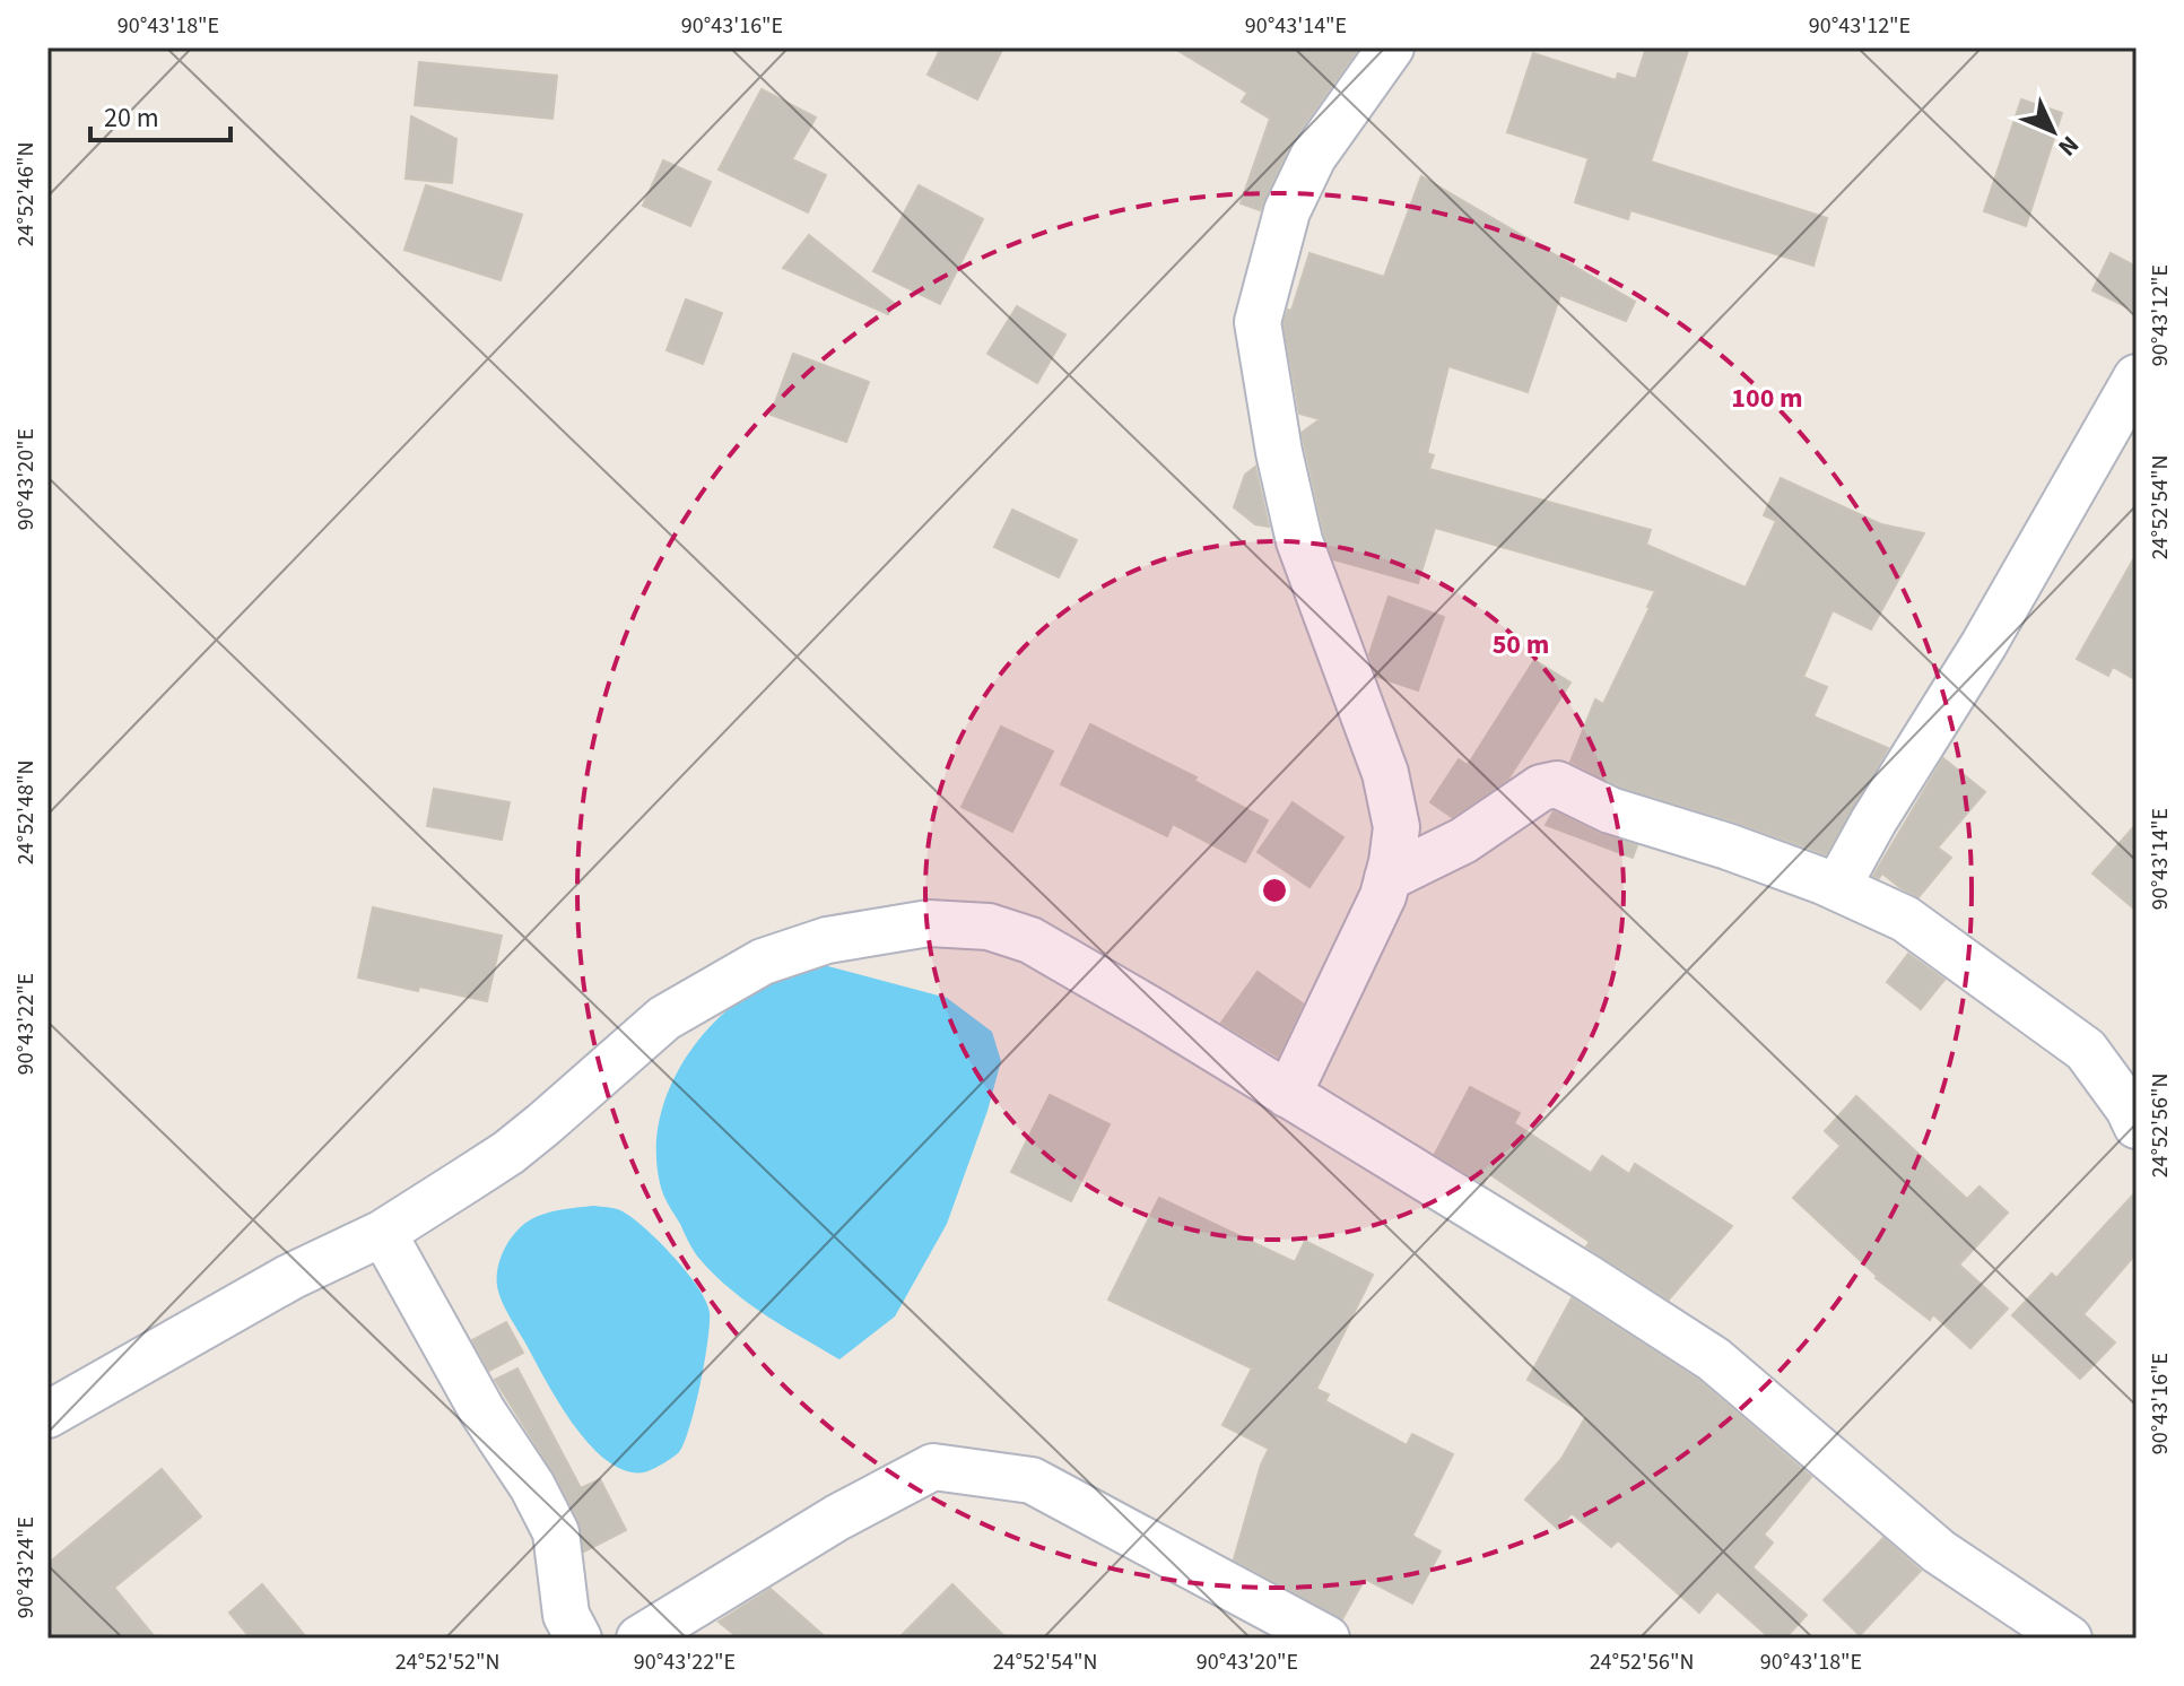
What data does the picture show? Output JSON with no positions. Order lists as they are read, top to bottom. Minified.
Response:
{"scale_bar":"20 m","north":"bottom right","coordinates":["90°43'18\"E","90°43'16\"E","90°43'14\"E","90°43'12\"E","24°52'46\"N","90°43'20\"E","24°52'54\"N","24°52'48\"N","90°43'22\"E","24°52'56\"N","90°43'24\"E","24°52'52\"N"],"rings":["100 m","50 m"]}
